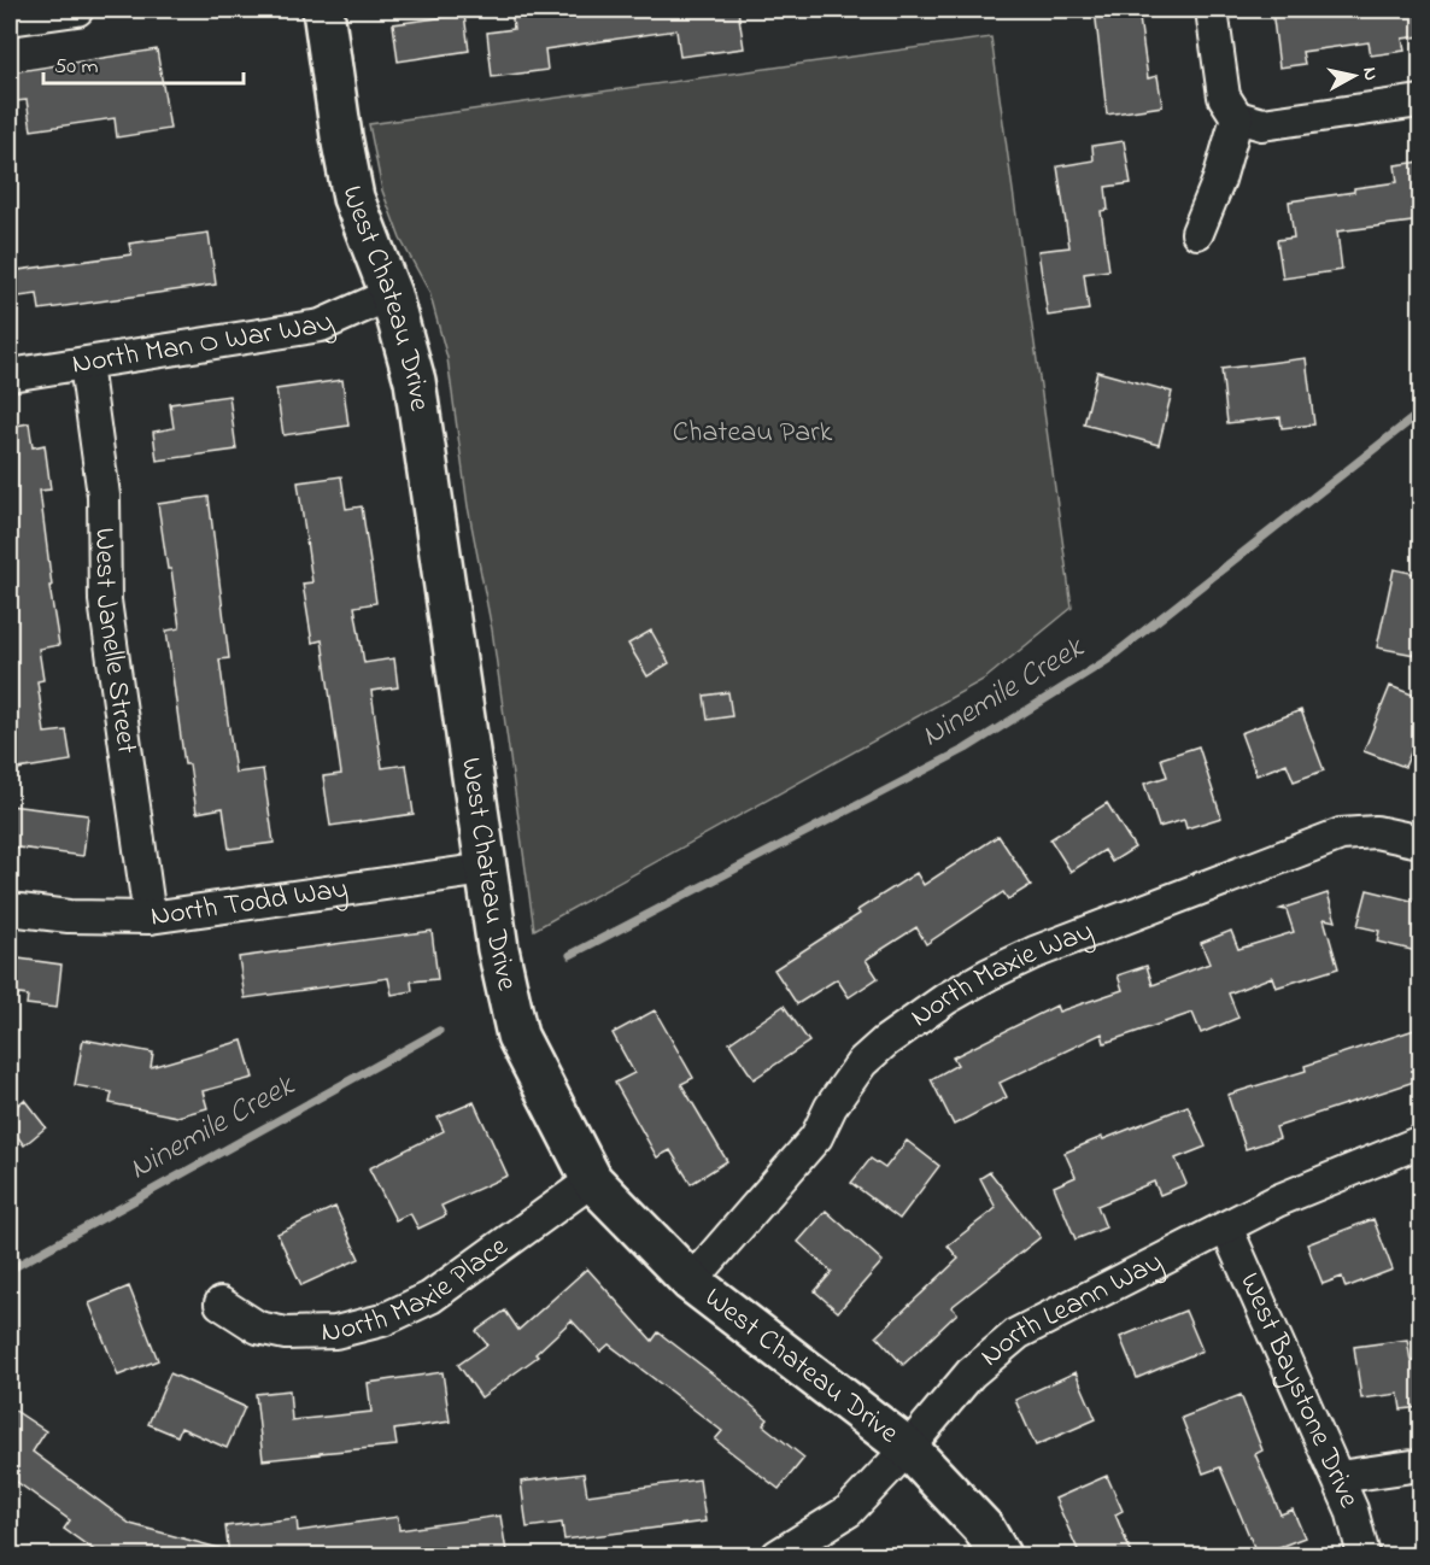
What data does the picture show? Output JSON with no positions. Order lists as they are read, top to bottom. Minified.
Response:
{"streets":{"street":["West Chateau Drive","North Man O War Way","West Janelle Street","North Todd Way","North Maxie Way","North Maxie Place","North Leann Way","West Baystone Drive"]},"crossings":[["West Chateau Drive","North Man O War Way"],["West Chateau Drive","North Todd Way"],["West Chateau Drive","North Maxie Way"],["West Chateau Drive","North Maxie Place"],["West Chateau Drive","North Leann Way"],["North Man O War Way","West Janelle Street"],["West Janelle Street","North Todd Way"],["North Leann Way","West Baystone Drive"]],"water":["Ninemile Creek"],"parks":["Chateau Park"],"scale_bar":"50 m","north":"right"}
